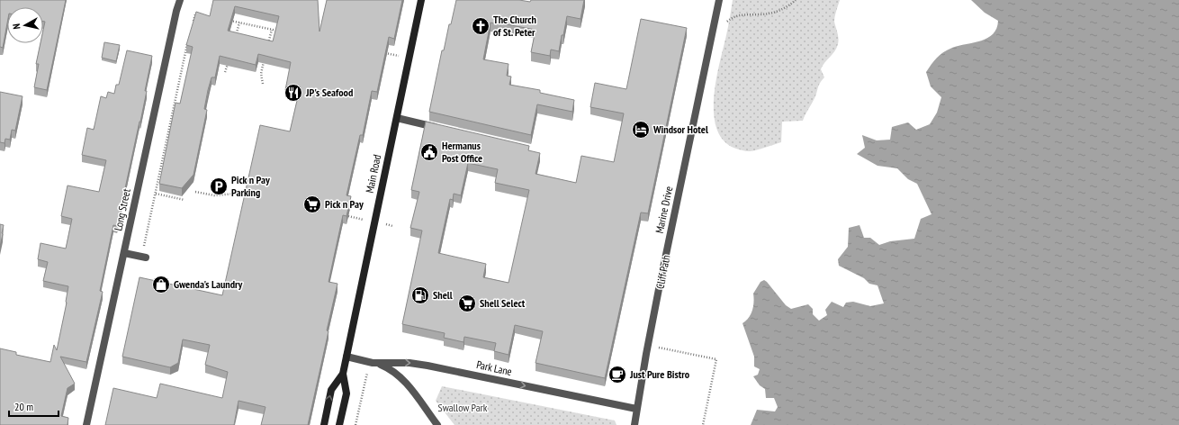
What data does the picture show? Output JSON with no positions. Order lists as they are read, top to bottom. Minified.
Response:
{"streets":{"main road":["Main Road"],"street":["Long Street","Marine Drive","Park Lane"]},"crossings":[["Main Road","Park Lane"],["Marine Drive","Park Lane"]],"one_way":["Park Lane"],"parks":["Swallow Park"],"places":{"church":["The Church of St. Peter"],"restaurant":["JP's Seafood"],"hotel":["Windsor Hotel"],"public building":["Hermanus Post Office"],"parking":["Pick n Pay Parking"],"supermarket":["Pick n Pay","Shell Select"],"shop":["Gwenda's Laundry"],"fuel station":["Shell"],"cafe":["Just Pure Bistro"]},"scale_bar":"20 m","north":"left"}
